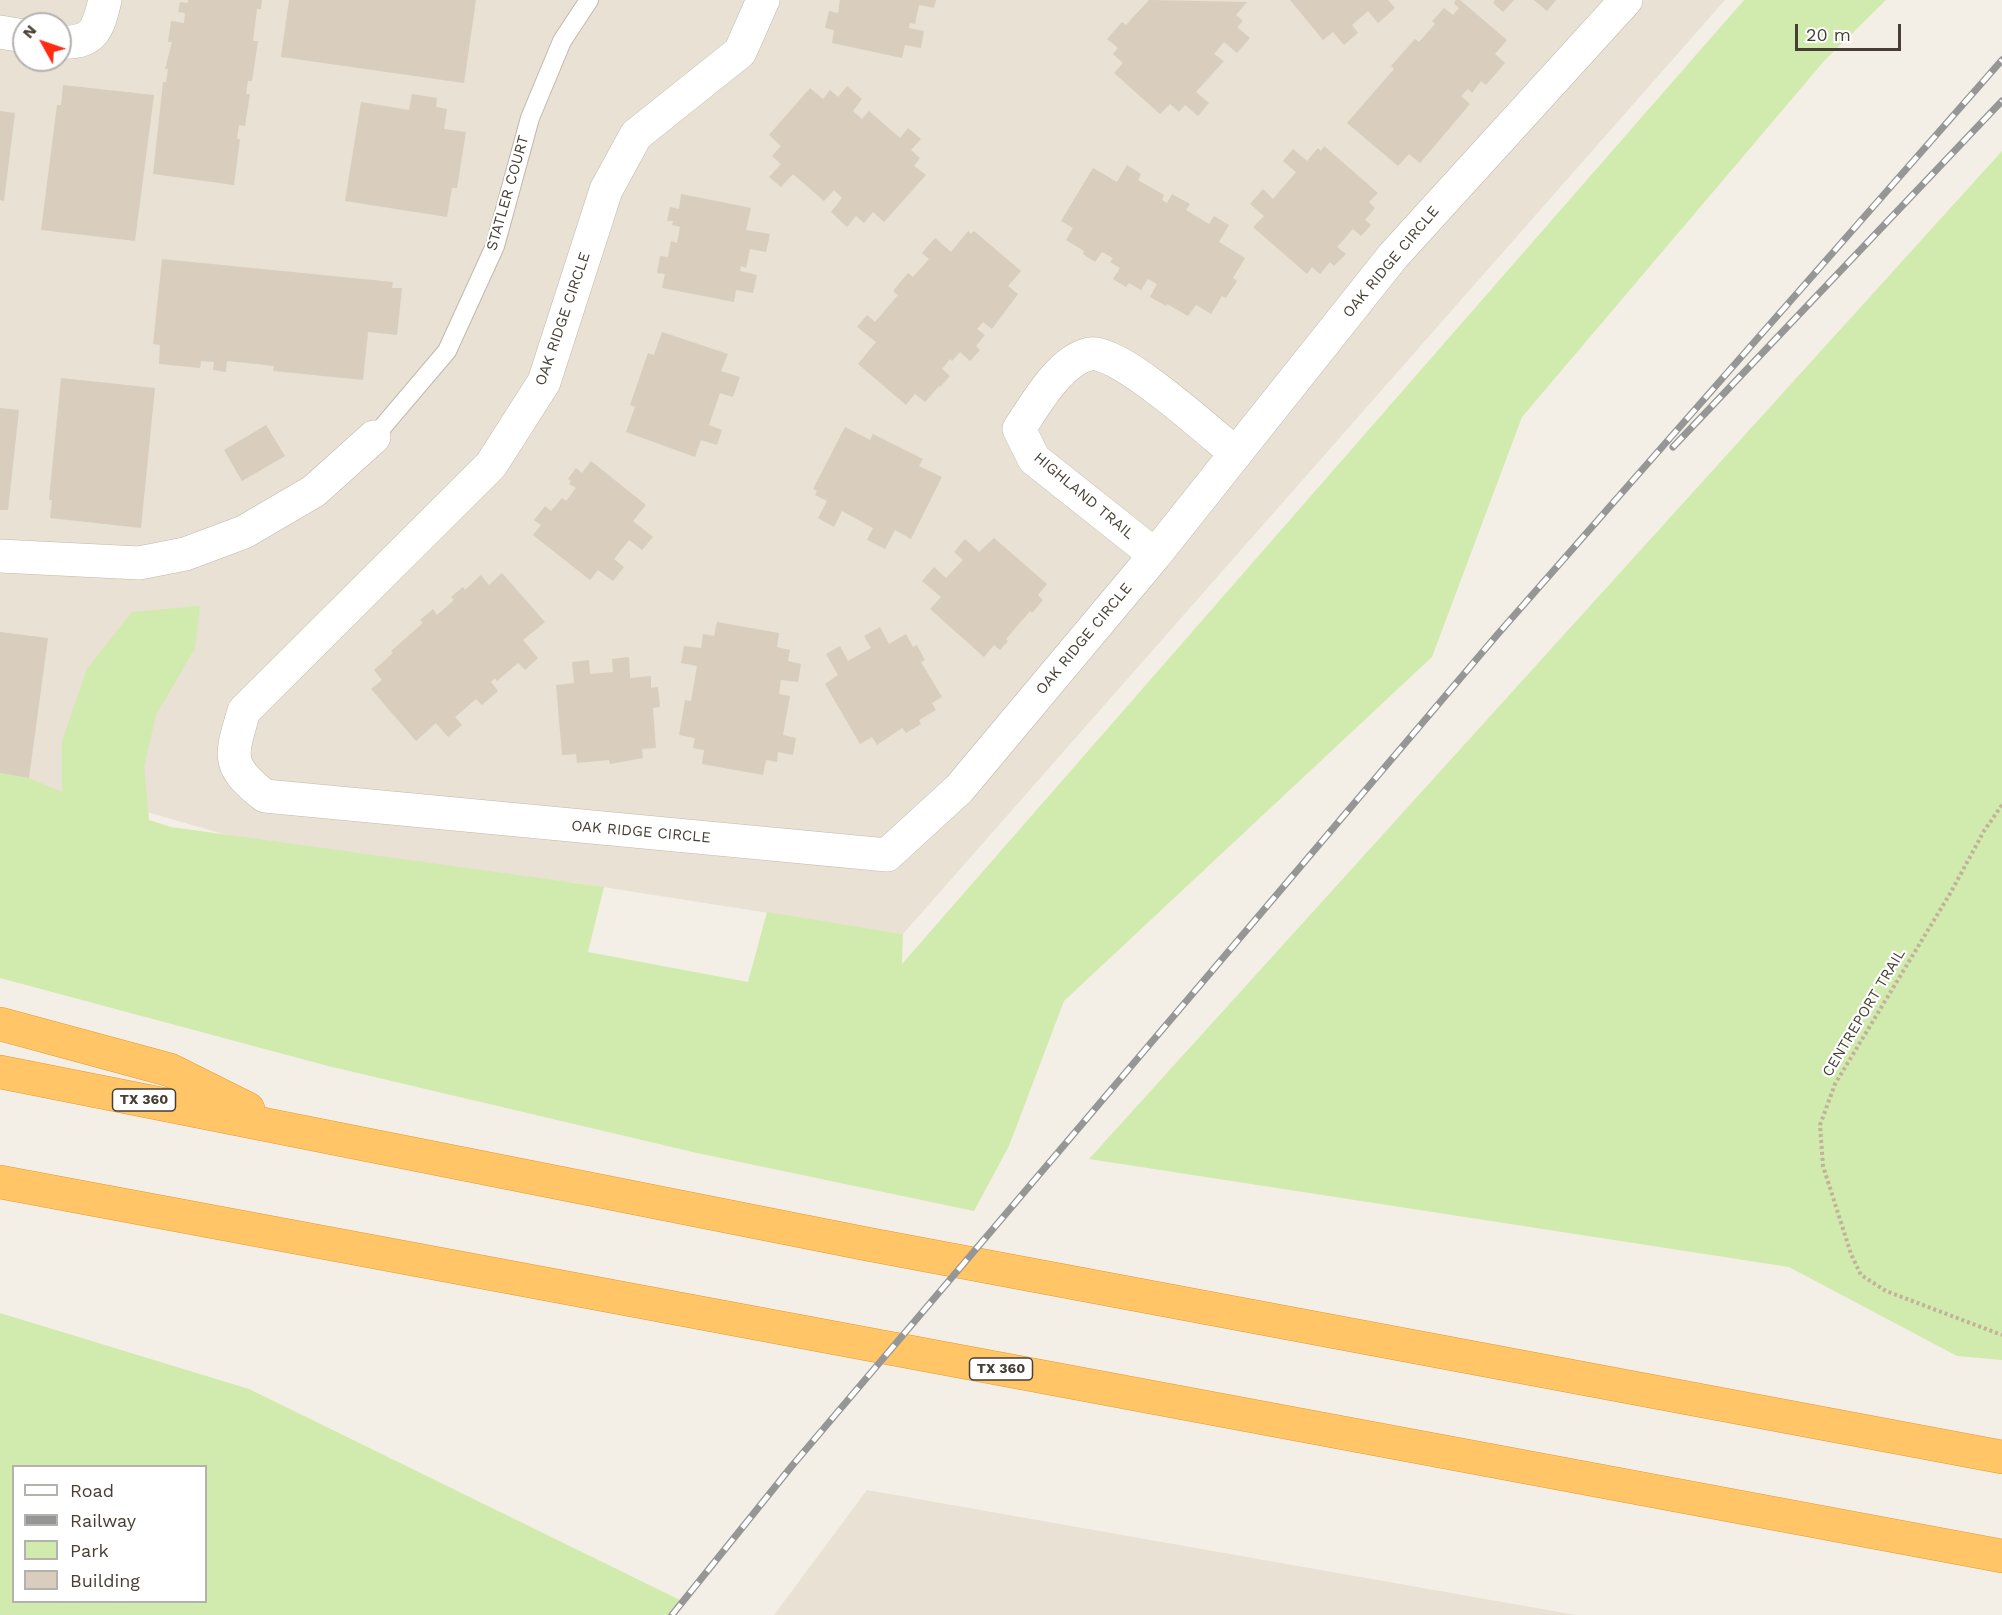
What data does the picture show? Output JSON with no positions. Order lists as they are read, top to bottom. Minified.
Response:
{"streets":{"highway":["TX 360"],"street":["OAK RIDGE CIRCLE","HIGHLAND TRAIL"],"lane":["STATLER COURT"],"path":["CENTREPORT TRAIL"]},"crossings":[["OAK RIDGE CIRCLE","HIGHLAND TRAIL"]],"legend":["Road","Railway","Park","Building"],"scale_bar":"20 m","north":"top left"}
